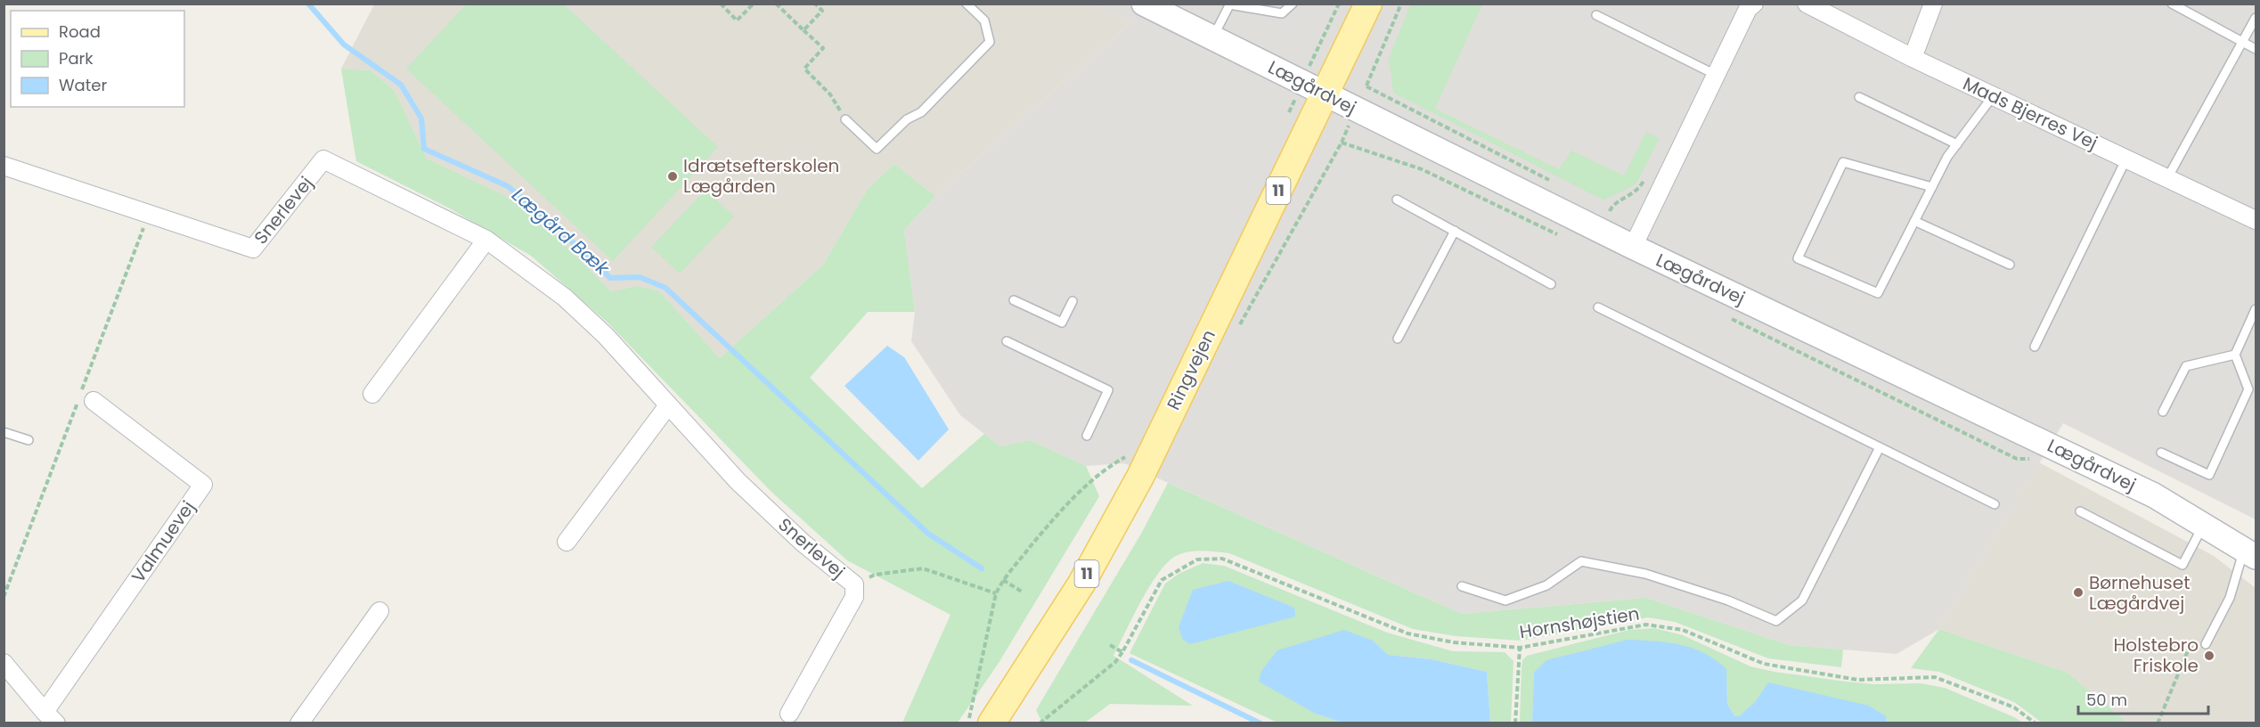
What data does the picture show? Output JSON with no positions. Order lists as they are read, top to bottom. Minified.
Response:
{"streets":{"main road":["11","Ringvejen"],"street":["Lægårdvej","Mads Bjerres Vej","Snerlevej","Valmuevej"],"path":["Hornshøjstien"]},"crossings":[["Lægårdvej","Ringvejen"]],"water":["Lægård Bæk"],"places":["Idrætsefterskolen Lægården","Børnehuset Lægårdvej","Holstebro Friskole"],"legend":["Road","Park","Water"],"scale_bar":"50 m"}
